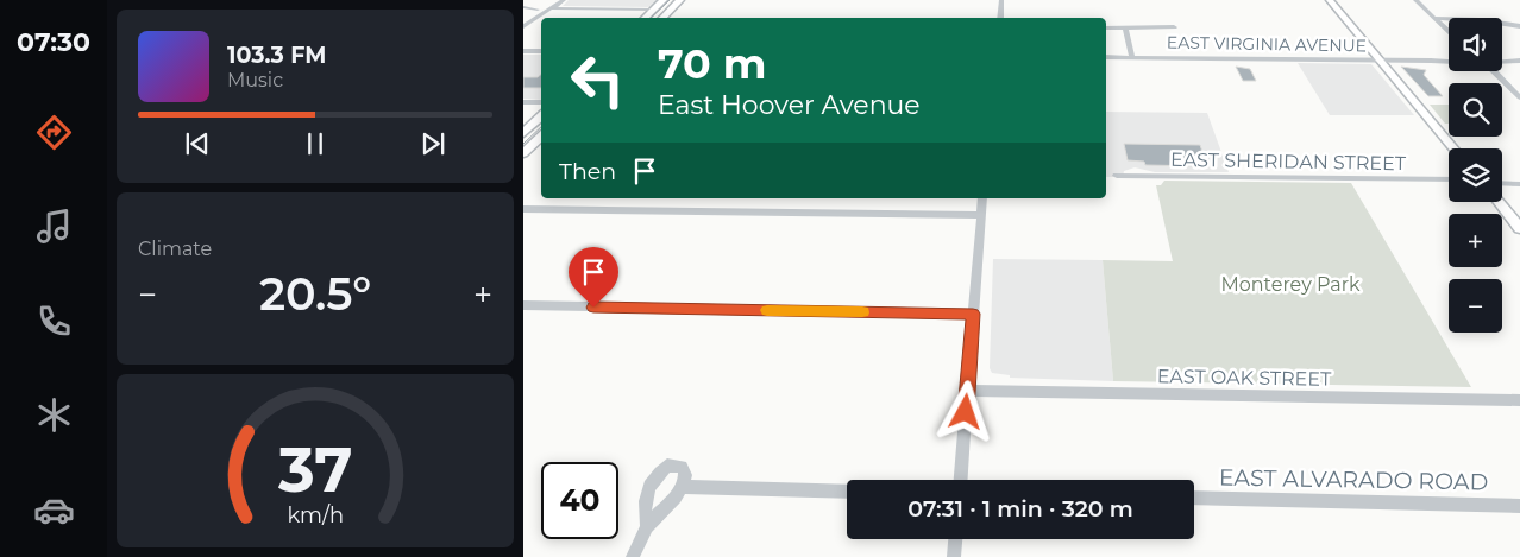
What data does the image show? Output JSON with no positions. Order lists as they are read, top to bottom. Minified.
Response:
{"streets":{"street":["EAST VIRGINIA AVENUE","EAST SHERIDAN STREET","EAST OAK STREET","EAST ALVARADO ROAD"]},"parks":["Monterey Park"],"page":{"tabs":"07:30","map_buttons":["+","−"],"turn":["70 m","East Hoover Avenue"],"song":["103.3 FM","Music"],"then":"Then","tile":"Climate","heat":["−","20.5°","+"],"limit":"40","trip":"07:31 · 1 min · 320 m","gauge":["37","km/h"]}}
